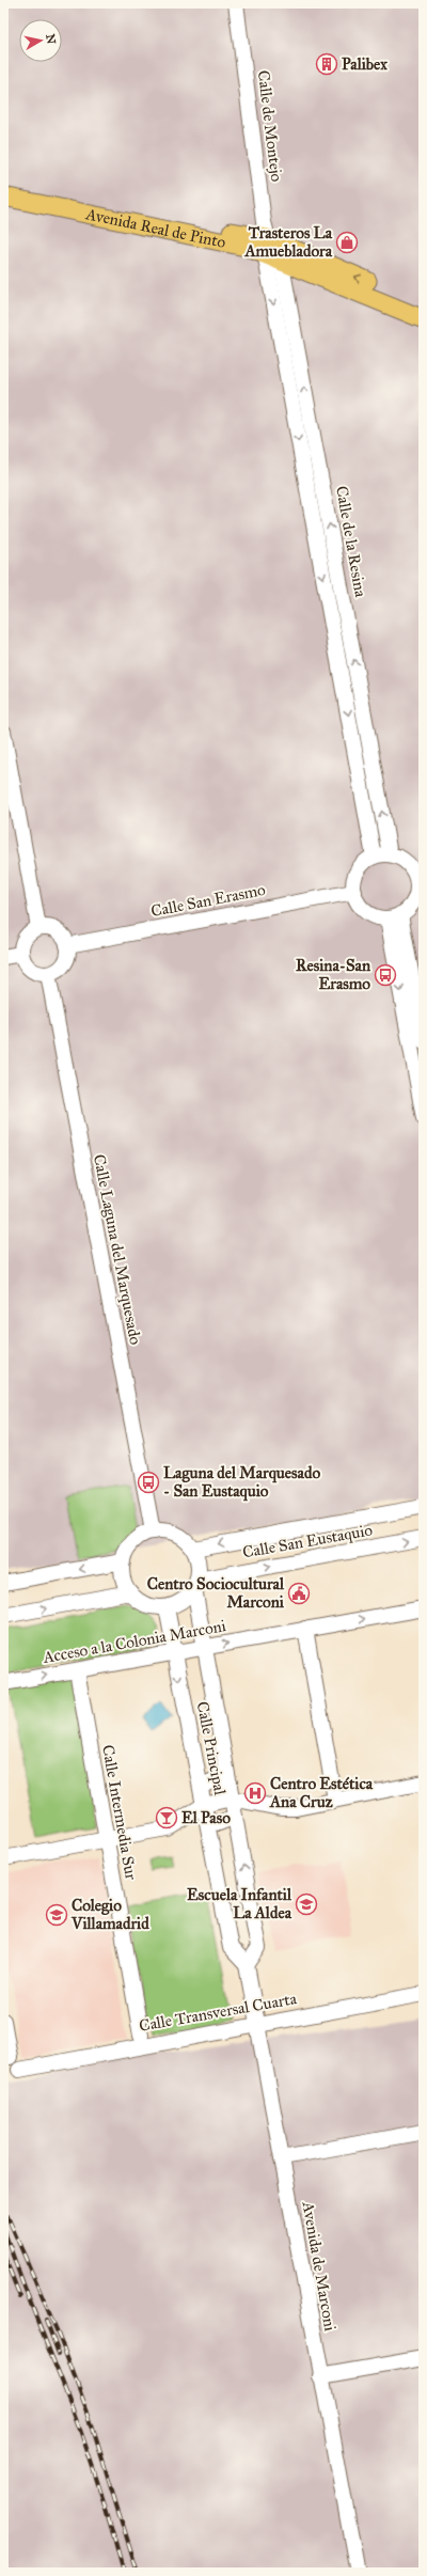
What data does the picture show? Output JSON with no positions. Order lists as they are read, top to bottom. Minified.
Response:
{"streets":{"main road":["Avenida Real de Pinto"],"street":["Calle de Montejo","Calle de la Resina","Calle San Erasmo","Calle Laguna del Marquesado","Calle San Eustaquio","Acceso a la Colonia Marconi","Calle Principal","Calle Intermedia Sur","Calle Transversal Cuarta","Avenida de Marconi"]},"crossings":[["Calle de Montejo","Avenida Real de Pinto"],["Calle de Montejo","Calle de la Resina"],["Avenida Real de Pinto","Calle de la Resina"],["Calle de la Resina","Calle San Erasmo"],["Calle San Erasmo","Calle Laguna del Marquesado"],["Calle Laguna del Marquesado","Calle San Eustaquio"],["Calle Laguna del Marquesado","Calle Principal"],["Calle San Eustaquio","Calle Principal"],["Acceso a la Colonia Marconi","Calle Principal"],["Acceso a la Colonia Marconi","Calle Intermedia Sur"],["Calle Principal","Avenida de Marconi"],["Calle Transversal Cuarta","Avenida de Marconi"]],"places":{"building":["Palibex"],"shop":["Trasteros La Amuebladora"],"bus stop":["Resina-San Erasmo","Laguna del Marquesado - San Eustaquio"],"public building":["Centro Sociocultural Marconi"],"hospital":["Centro Estética Ana Cruz"],"bar":["El Paso"],"school or university":["Escuela Infantil La Aldea","Colegio Villamadrid"]},"north":"right"}
